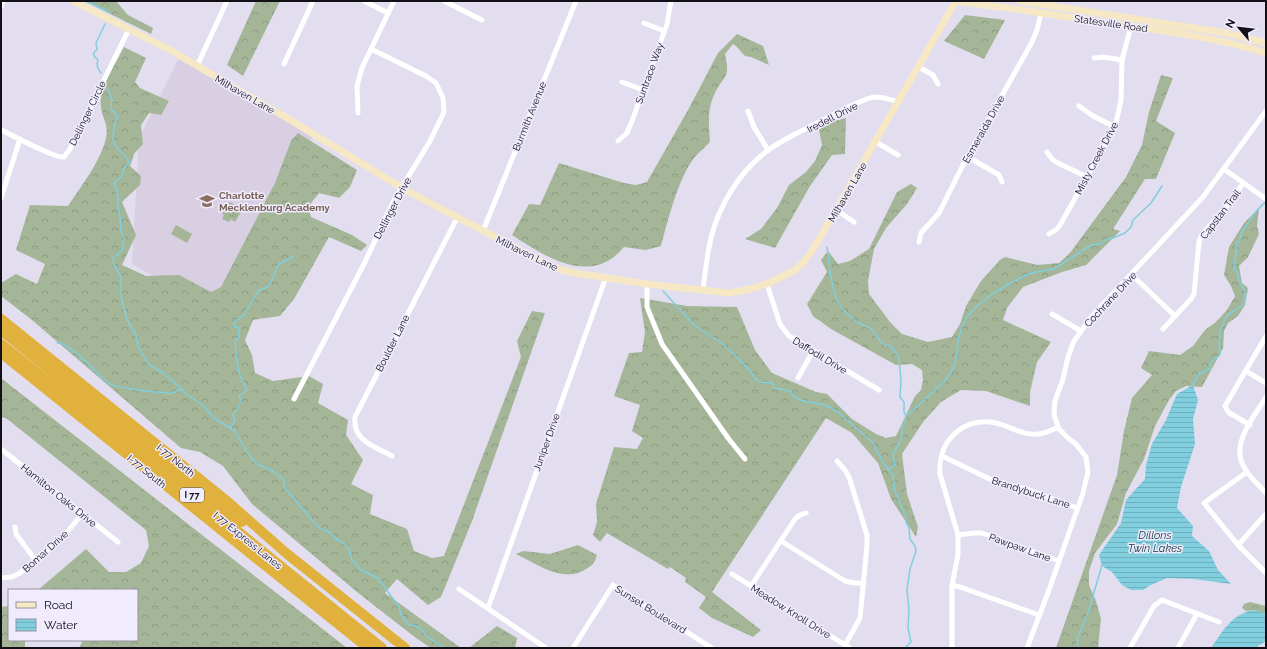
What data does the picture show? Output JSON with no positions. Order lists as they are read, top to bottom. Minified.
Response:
{"streets":{"highway":["I-77 North","I-77 South","I 77","I 77 Express Lanes"],"street":["Statesville Road","Suntrace Way","Milhaven Lane","Dellinger Circle","Burmith Avenue","Iredell Drive","Esmeralda Drive","Misty Creek Drive","Dellinger Drive","Capstan Trail","Cochrane Drive","Boulder Lane","Daffodil Drive","Juniper Drive","Brandybuck Lane","Hamilton Oaks Drive","Pawpaw Lane","Bomar Drive","Sunset Boulevard","Meadow Knoll Drive"]},"crossings":[["Statesville Road","Milhaven Lane"],["Statesville Road","Esmeralda Drive"],["Statesville Road","Misty Creek Drive"],["Milhaven Lane","Dellinger Circle"],["Milhaven Lane","Burmith Avenue"],["Milhaven Lane","Iredell Drive"],["Milhaven Lane","Dellinger Drive"],["Milhaven Lane","Boulder Lane"],["Milhaven Lane","Daffodil Drive"],["Milhaven Lane","Juniper Drive"],["I-77 North","I 77 Express Lanes"],["Hamilton Oaks Drive","Bomar Drive"]],"water":["Dillons Twin Lakes"],"places":{"school or university":["Charlotte Mecklenburg Academy"]},"legend":["Road","Water"],"north":"top left"}
